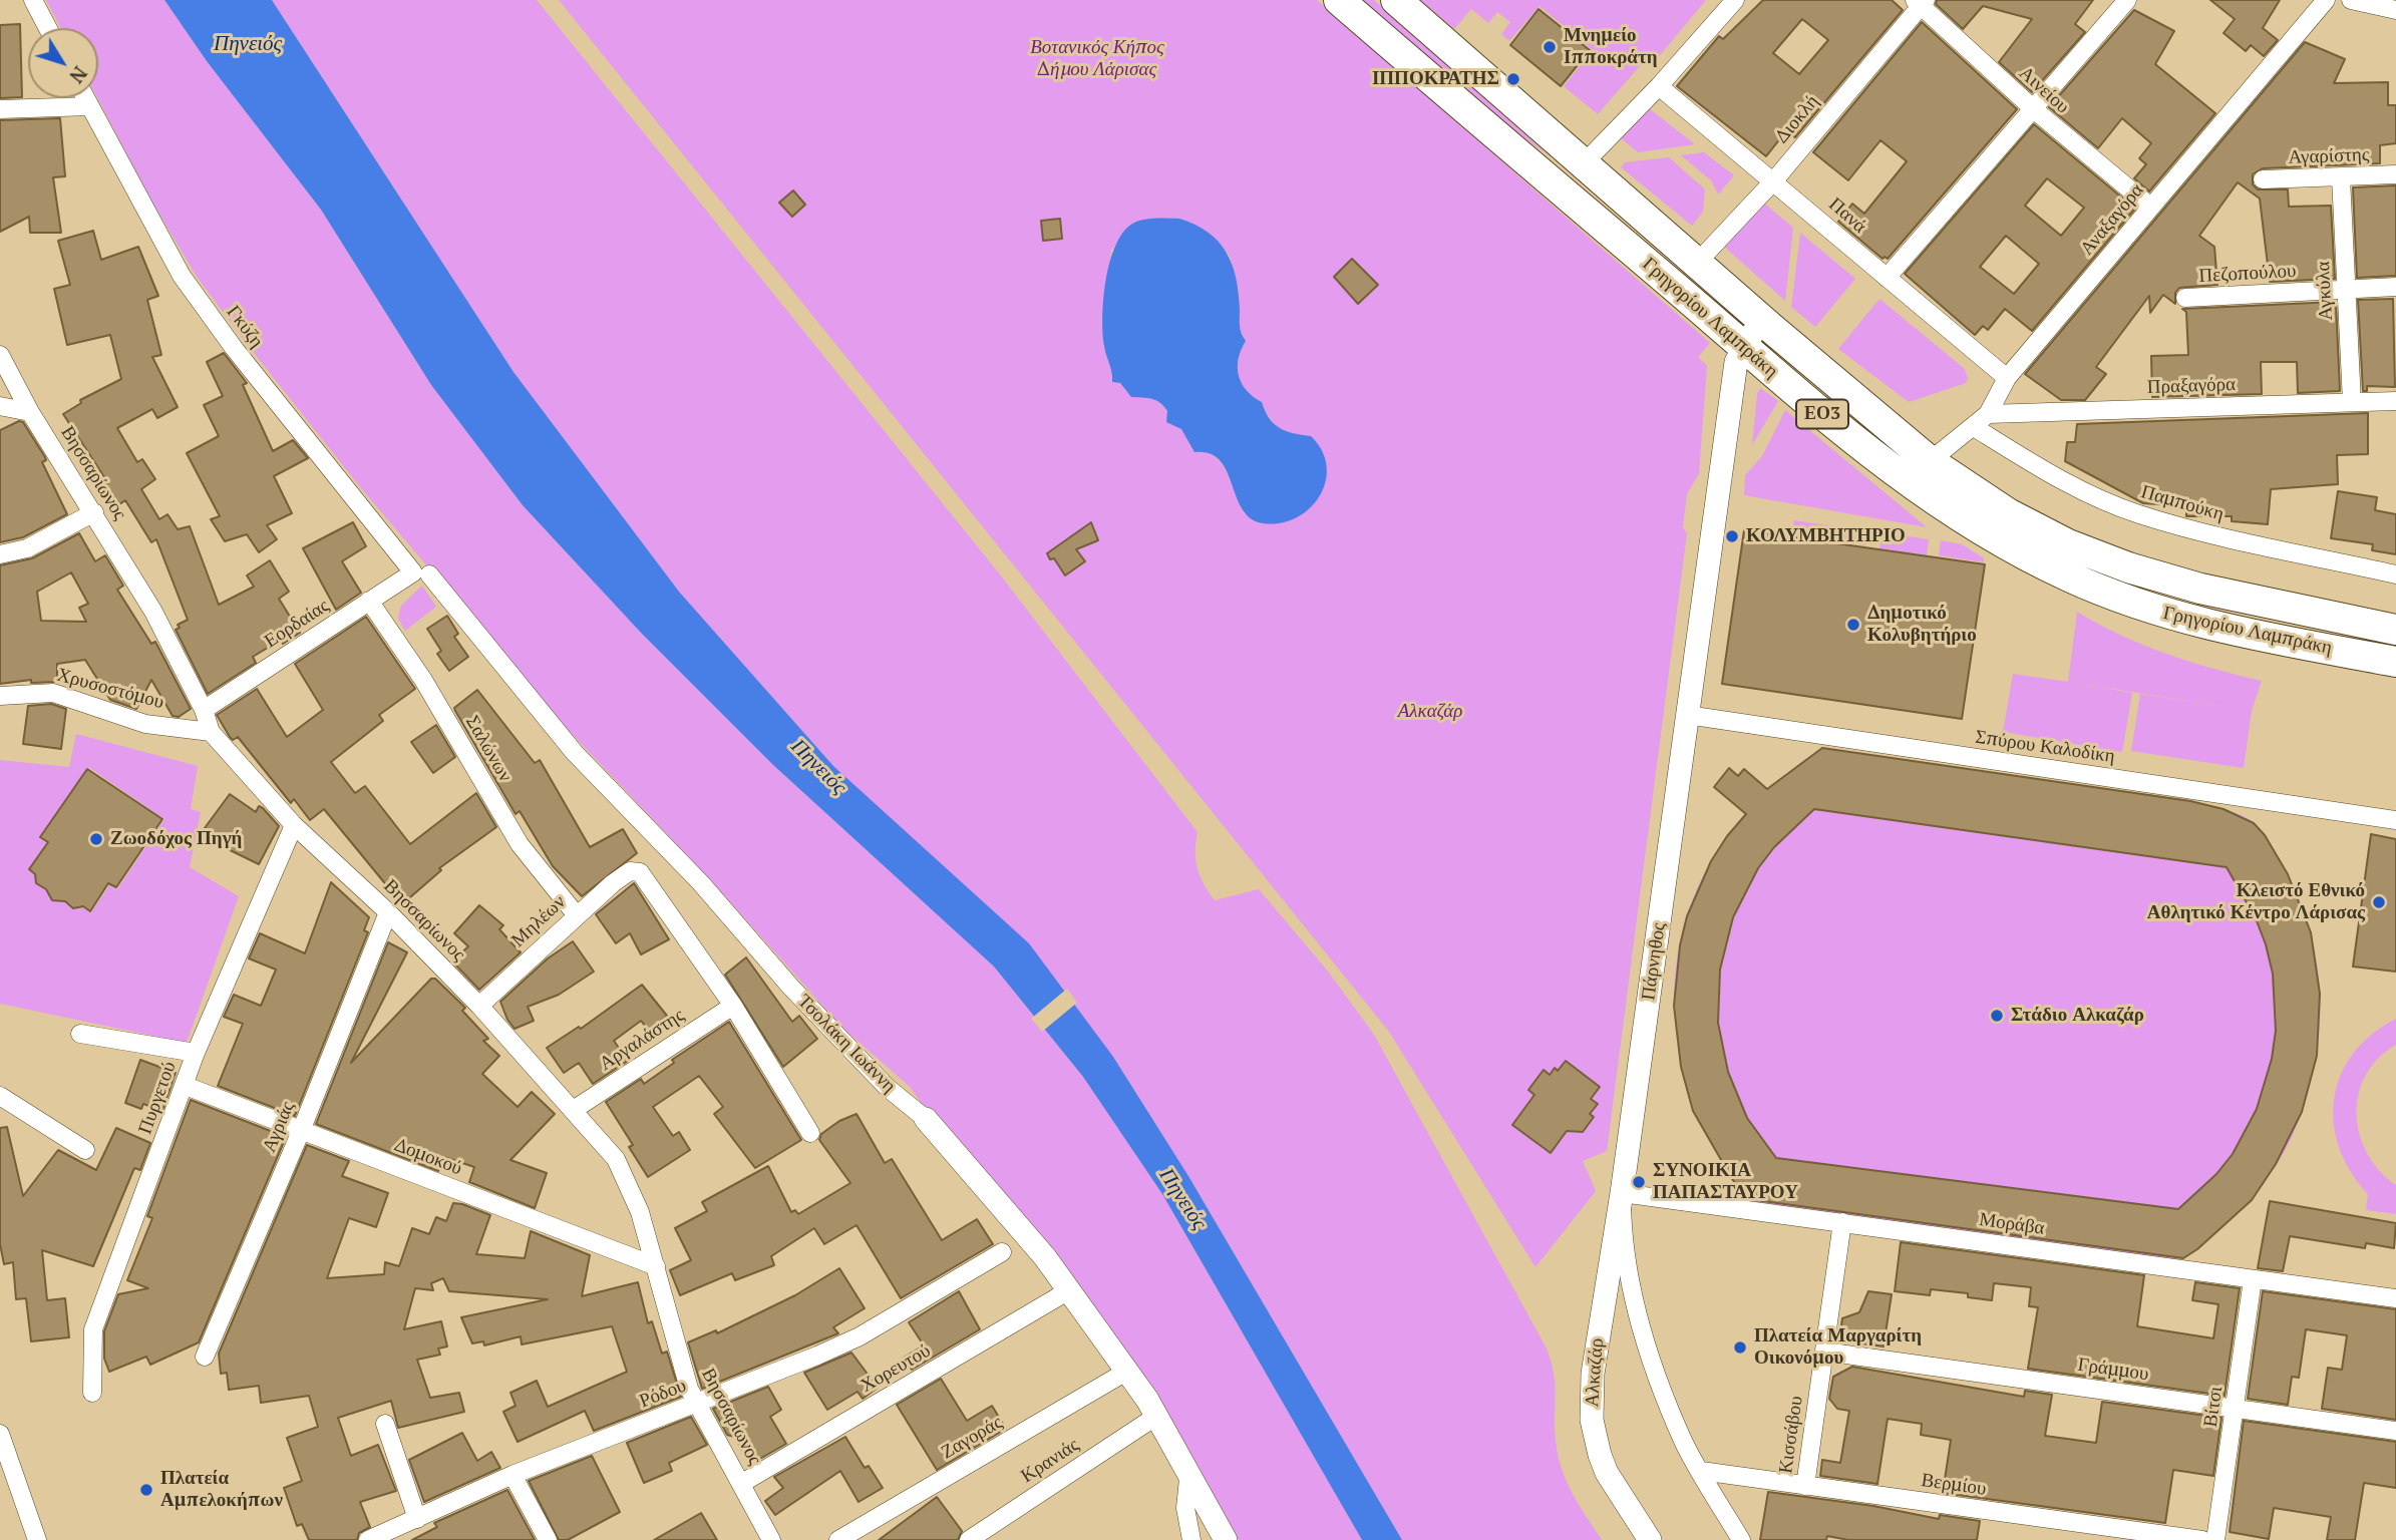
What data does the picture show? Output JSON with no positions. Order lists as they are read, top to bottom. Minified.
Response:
{"streets":{"main road":["Γρηγορίου Λαμπράκη","ΕΟ3"],"street":["Αινείου","Διοκλή","Αγαρίστης","Πανά","Αναξαγόρα","Πεζοπούλου","Αγκύλα","Γκύζη","Πραξαγόρα","Βησσαρίωνος","Παμπούκη","Εορδαίας","Χρυσοστόμου","Σπύρου Καλοδίκη","Σαλώνων","Μηλέων","Πάρνηθος","Αργαλάστης","Τσολάκη Ιωάννη","Πυργετού","Αγριάς","Δομοκού","Μοράβα","Χορευτού","Γράμμου","Αλκαζάρ","Ρόδου","Βίτσι","Κισσάβου","Ζαγοράς","Κρανιάς","Βερμίου"]},"crossings":[["Αινείου","Διοκλή"],["Αινείου","Αναξαγόρα"],["Διοκλή","Πανά"],["Διοκλή","Γρηγορίου Λαμπράκη"],["Αγαρίστης","Αγκύλα"],["Πανά","Αναξαγόρα"],["Αναξαγόρα","Γρηγορίου Λαμπράκη"],["Αναξαγόρα","Πραξαγόρα"],["Αναξαγόρα","Παμπούκη"],["Πεζοπούλου","Αγκύλα"],["Αγκύλα","Πραξαγόρα"],["Γρηγορίου Λαμπράκη","Πάρνηθος"],["Γκύζη","Εορδαίας"],["Γκύζη","Τσολάκη Ιωάννη"],["Βησσαρίωνος","Εορδαίας"],["Βησσαρίωνος","Χρυσοστόμου"],["Βησσαρίωνος","Μηλέων"],["Βησσαρίωνος","Αργαλάστης"],["Βησσαρίωνος","Πυργετού"],["Βησσαρίωνος","Αγριάς"],["Βησσαρίωνος","Δομοκού"],["Βησσαρίωνος","Χορευτού"],["Βησσαρίωνος","Ρόδου"],["Εορδαίας","Σαλώνων"],["Εορδαίας","Τσολάκη Ιωάννη"],["Σπύρου Καλοδίκη","Πάρνηθος"],["Σαλώνων","Μηλέων"],["Μηλέων","Αργαλάστης"],["Πάρνηθος","Μοράβα"],["Πάρνηθος","Αλκαζάρ"],["Πάρνηθος","Βερμίου"],["Τσολάκη Ιωάννη","Χορευτού"],["Τσολάκη Ιωάννη","Ζαγοράς"],["Τσολάκη Ιωάννη","Κρανιάς"],["Πυργετού","Δομοκού"],["Αγριάς","Δομοκού"],["Μοράβα","Αλκαζάρ"],["Μοράβα","Βίτσι"],["Μοράβα","Κισσάβου"],["Γράμμου","Βίτσι"],["Γράμμου","Κισσάβου"],["Κισσάβου","Βερμίου"]],"water":["Πηνειός"],"parks":["Βοτανικός Κήπος Δήμου Λάρισας","Αλκαζάρ"],"places":["Μνημείο Ιπποκράτη","ΙΠΠΟΚΡΑΤΗΣ","ΚΟΛΥΜΒΗΤΗΡΙΟ","Δημοτικό Κολυβητήριο","Ζωοδόχος Πηγή","Κλειστό Εθνικό Αθλητικό Κέντρο Λάρισας","Στάδιο Αλκαζάρ","ΣΥΝΟΙΚΙΑ ΠΑΠΑΣΤΑΥΡΟΥ","Πλατεία Μαργαρίτη Οικονόμου","Πλατεία Αμπελοκήπων"],"north":"bottom right"}
